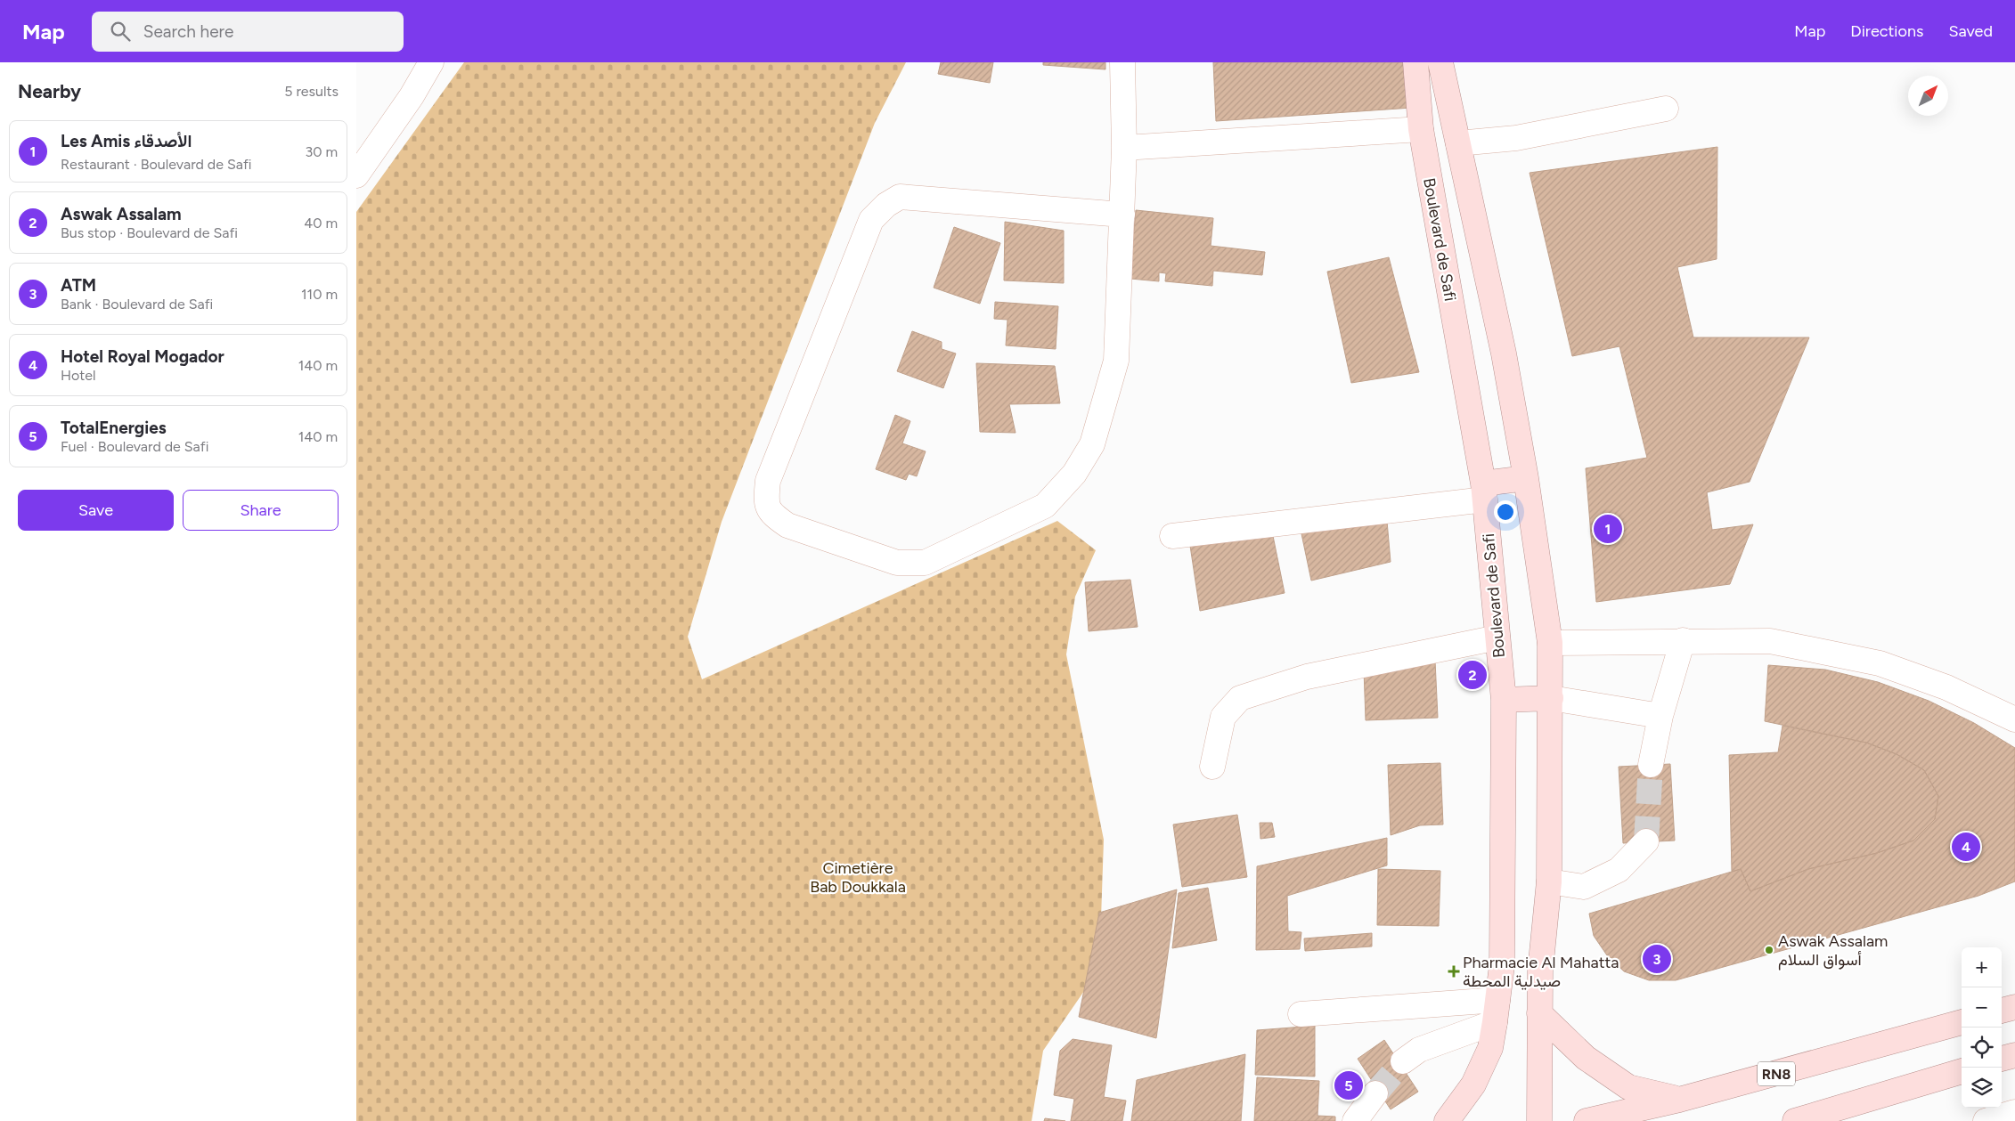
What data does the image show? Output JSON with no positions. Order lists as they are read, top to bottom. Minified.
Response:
{"streets":{"main road":["Boulevard de Safi","RN8"]},"parks":["Cimetière Bab Doukkala"],"places":{"other":["Aswak Assalam أسواق السلام"],"health":["Pharmacie Al Mahatta صيدلية المحطة"]},"north":"top right","page":{"header":"Map","search":"Search here","nav":["Map","Directions","Saved"],"heading":["Nearby","5 results"],"list":[{"mark":"1","name":"Les Amis الأصدقاء","note":"Restaurant · Boulevard de Safi","value":"30 m"},{"mark":"2","name":"Aswak Assalam","note":"Bus stop · Boulevard de Safi","value":"40 m"},{"mark":"3","name":"ATM","note":"Bank · Boulevard de Safi","value":"110 m"},{"mark":"4","name":"Hotel Royal Mogador","note":"Hotel","value":"140 m"},{"mark":"5","name":"TotalEnergies","note":"Fuel · Boulevard de Safi","value":"140 m"}],"buttons":["Save","Share"],"pins":["1","2","4","3","5"],"map_buttons":["+","−"]}}
